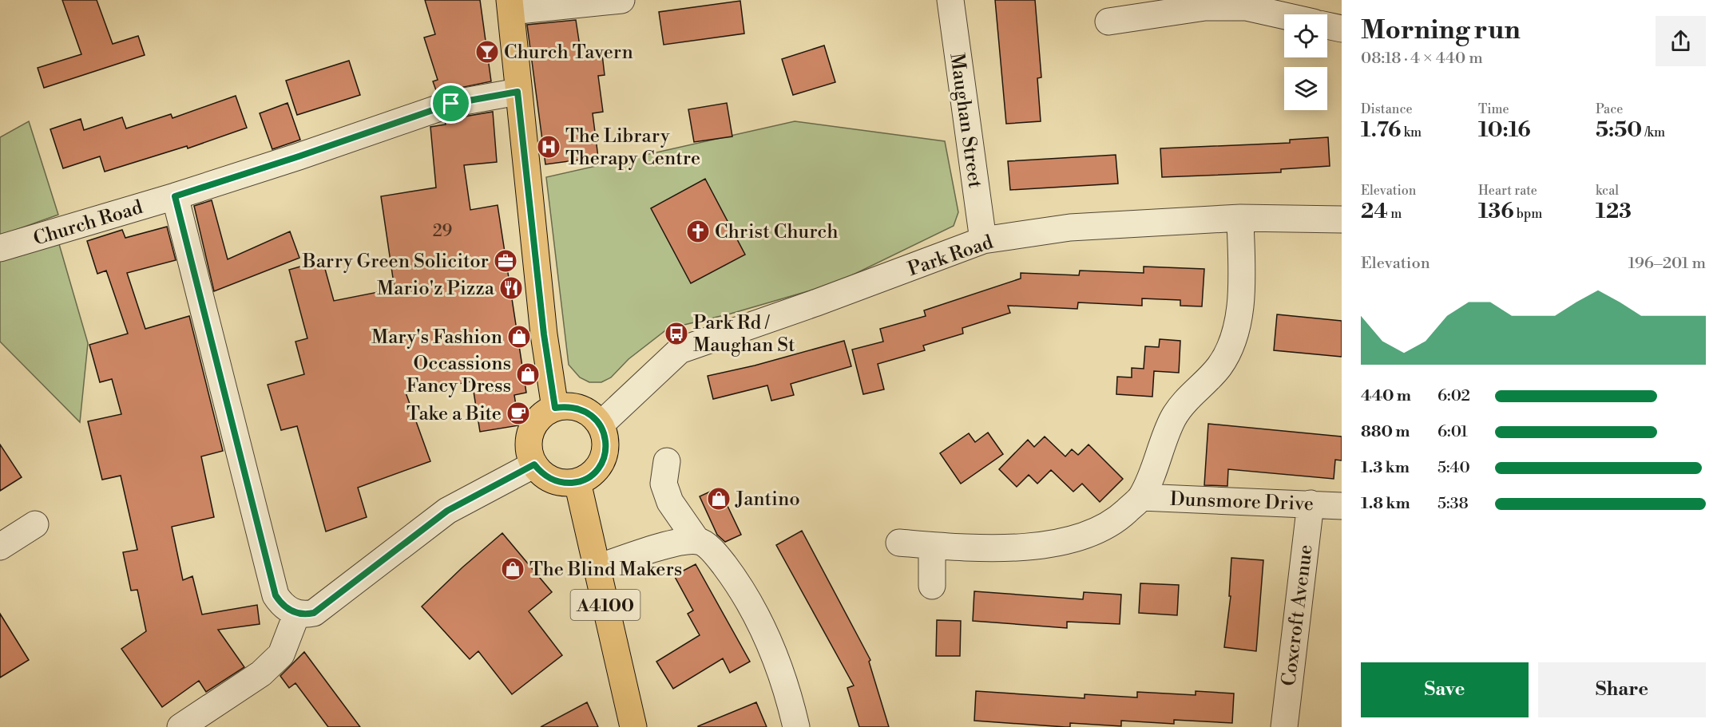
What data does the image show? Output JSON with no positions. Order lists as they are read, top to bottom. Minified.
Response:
{"streets":{"main road":["A4100"],"street":["Maughan Street","Church Road","Park Road","Dunsmore Drive","Coxcroft Avenue"]},"crossings":[["Maughan Street","Park Road"],["Park Road","A4100"],["Dunsmore Drive","Coxcroft Avenue"]],"places":{"bar":["Church Tavern"],"hospital":["The Library Therapy Centre"],"church":["Christ Church"],"office":["Barry Green Solicitor"],"restaurant":["Mario'z Pizza"],"bus stop":["Park Rd / Maughan St"],"shop":["Mary's Fashion","Occassions Fancy Dress","Jantino","The Blind Makers"],"cafe":["Take a Bite"]},"house_numbers":["29"],"page":{"heading":["Morning run","08:18 · 4 × 440 m"],"stats":[["Distance","1.76 km"],["Time","10:16"],["Pace","5:50 /km"],["Elevation","24 m"],["Heart rate","136 bpm"],["kcal","123"]],"chart":["Elevation","196–201 m"],"list":[{"name":"440 m","note":"6:02"},{"name":"880 m","note":"6:01"},{"name":"1.3 km","note":"5:40"},{"name":"1.8 km","note":"5:38"}],"buttons":["Save","Share"]}}
